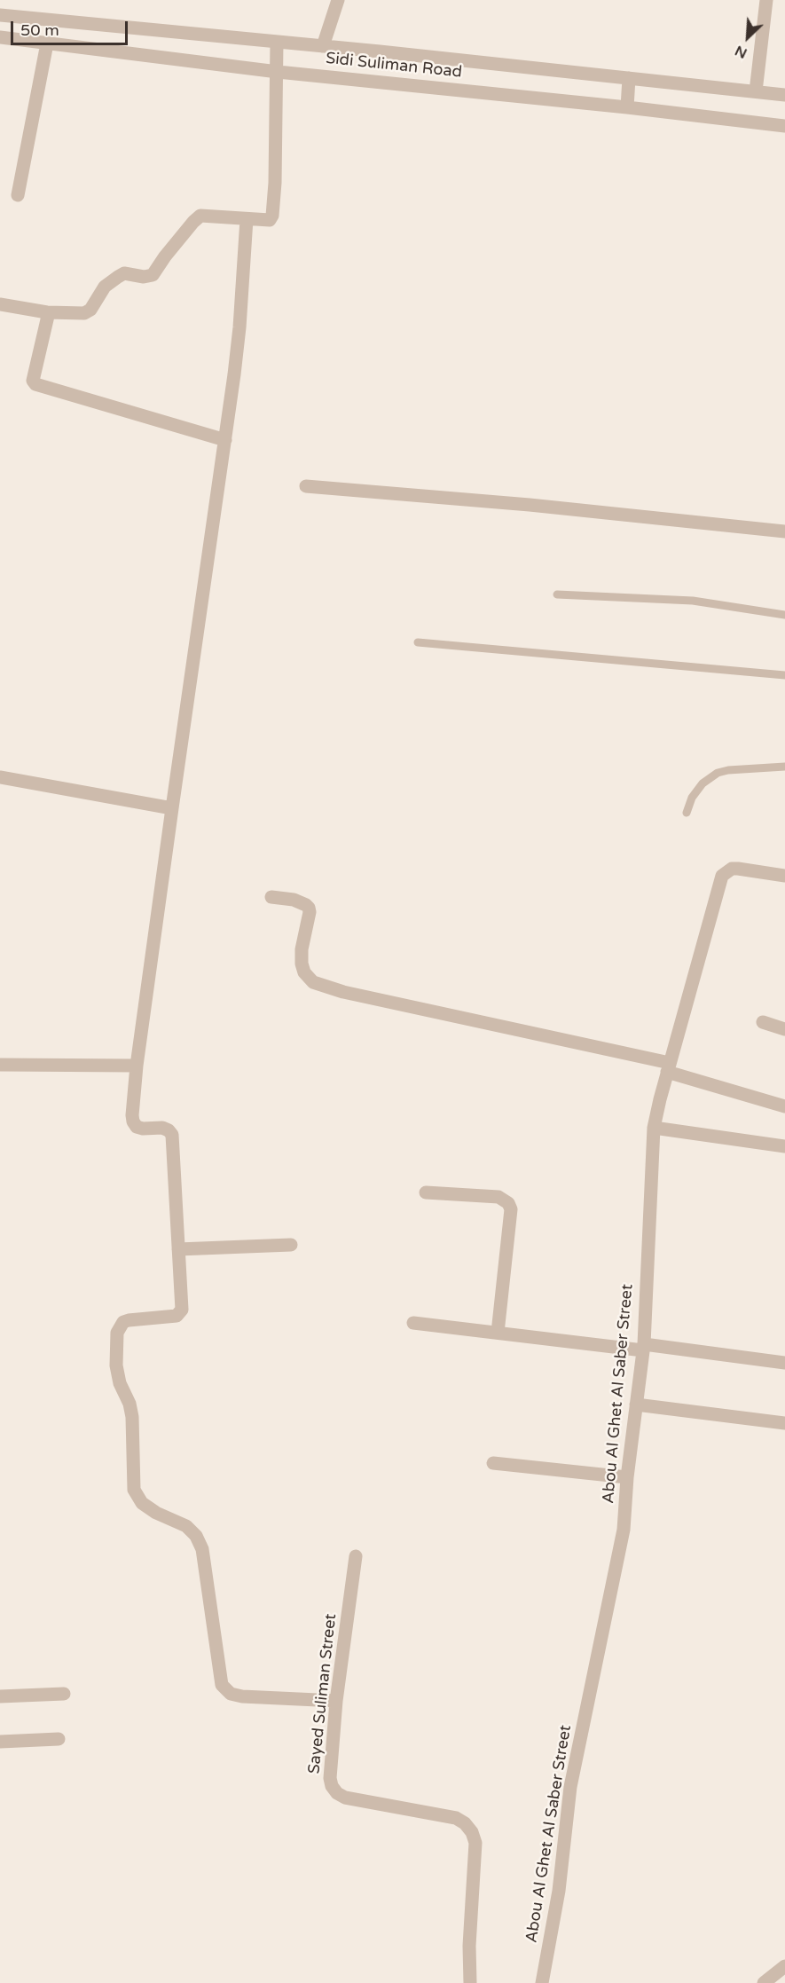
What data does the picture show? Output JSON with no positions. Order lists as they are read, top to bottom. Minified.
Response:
{"streets":{"street":["Sidi Suliman Road","Abou Al Ghet Al Saber Street","Sayed Suliman Street"]},"scale_bar":"50 m","north":"bottom left"}
